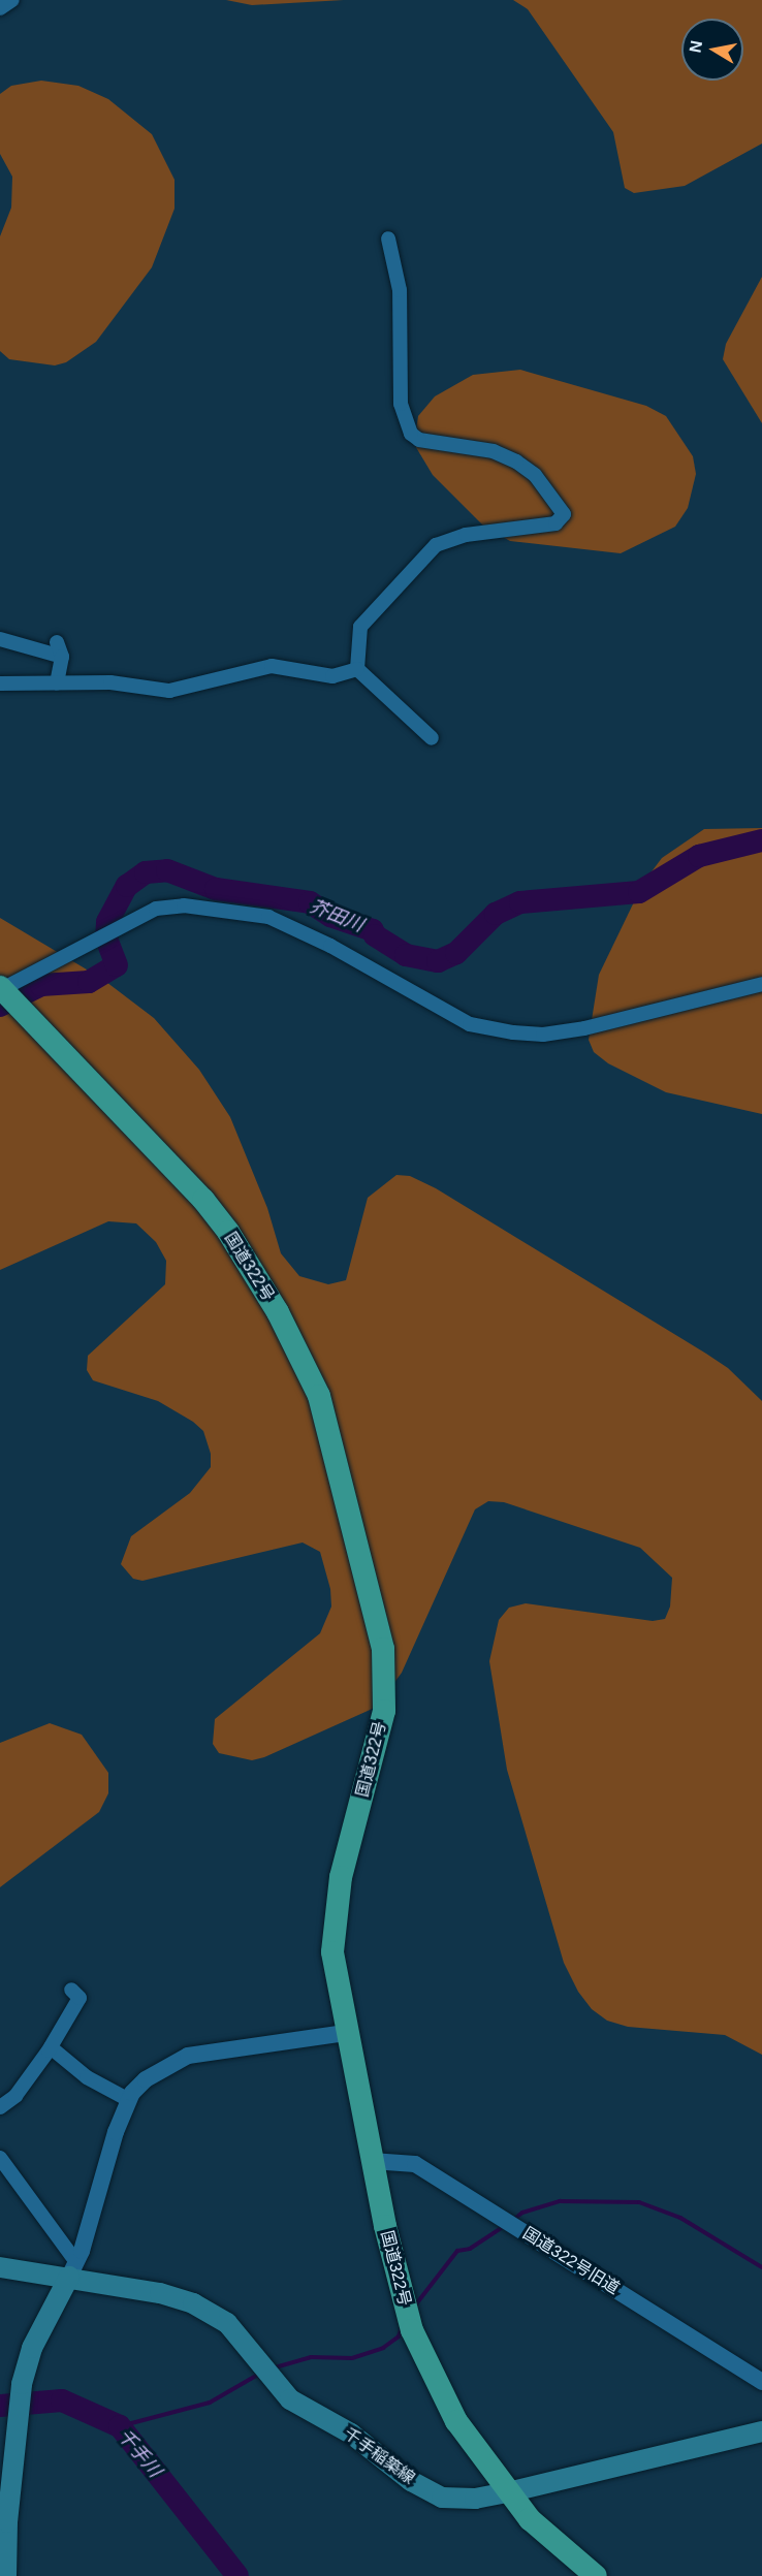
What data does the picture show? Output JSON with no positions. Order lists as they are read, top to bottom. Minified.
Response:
{"streets":{"highway":["国道322号"],"main road":["千手稲築線"],"street":["国道322号旧道"]},"crossings":[["国道322号","国道322号旧道"],["国道322号","千手稲築線"]],"water":["芥田川","千手川"],"north":"left"}
